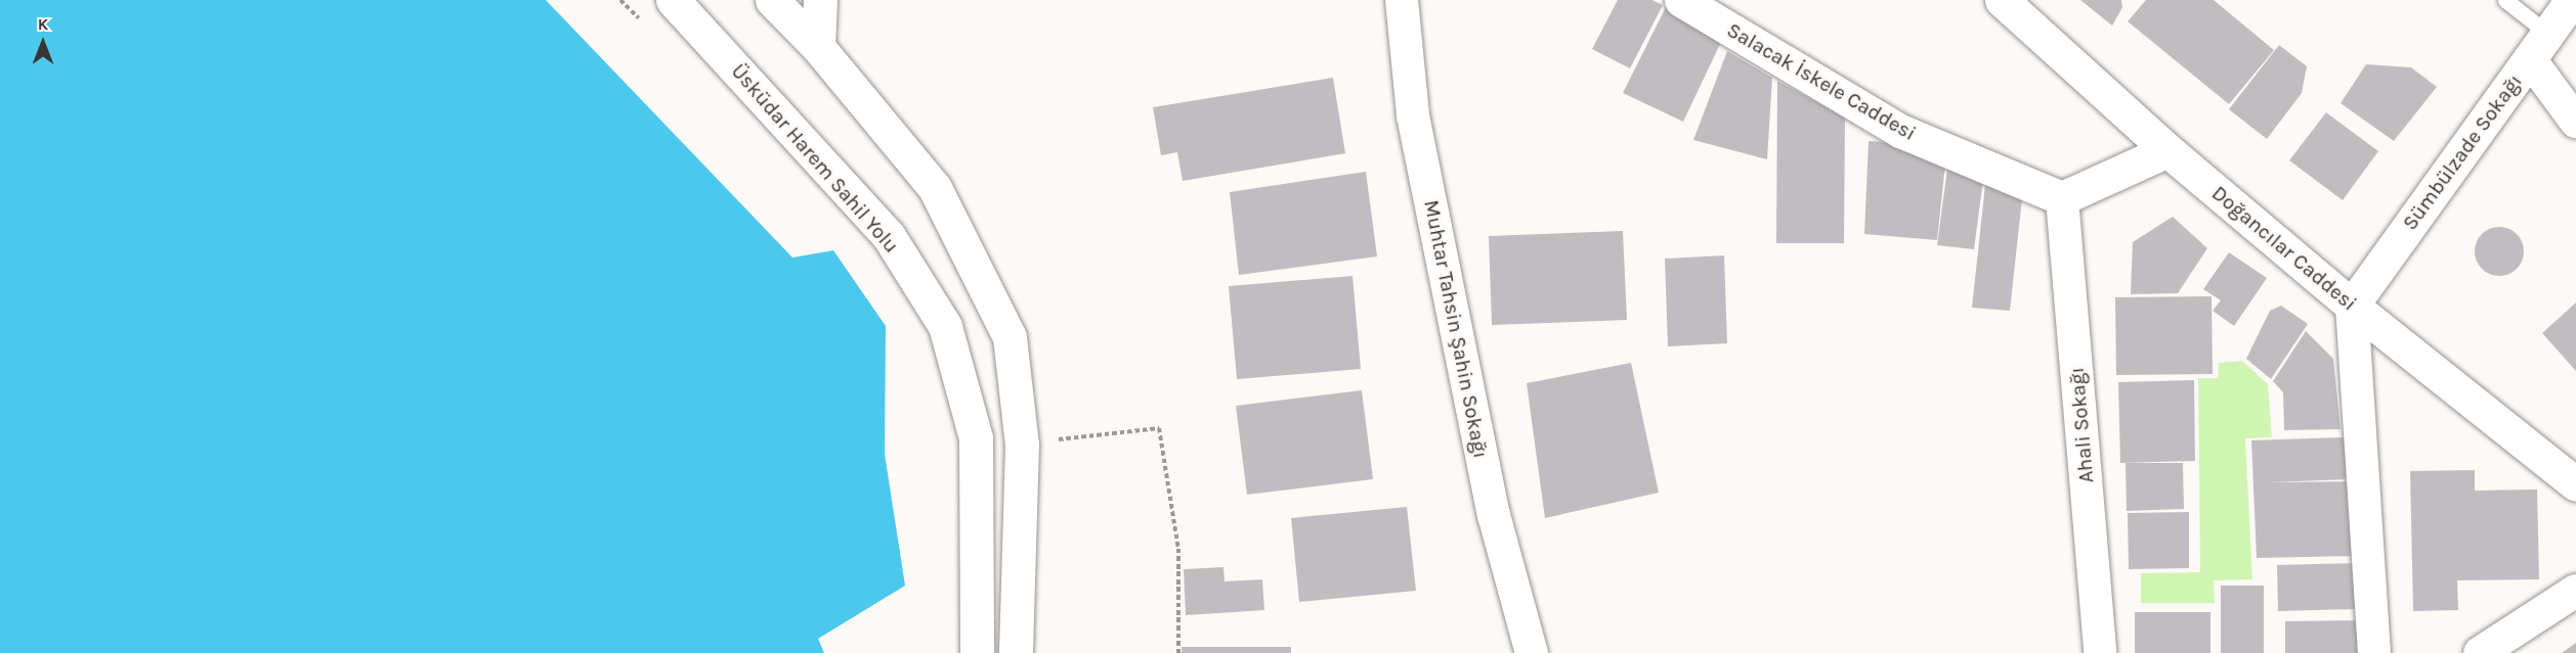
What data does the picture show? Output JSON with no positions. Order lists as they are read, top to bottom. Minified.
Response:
{"streets":{"street":["Salacak İskele Caddesi","Sümbülzade Sokağı","Üsküdar Harem Sahil Yolu","Doğancılar Caddesi","Muhtar Tahsin Şahin Sokağı","Ahali Sokağı"]},"crossings":[["Salacak İskele Caddesi","Ahali Sokağı"],["Sümbülzade Sokağı","Doğancılar Caddesi"]],"north":"top"}
